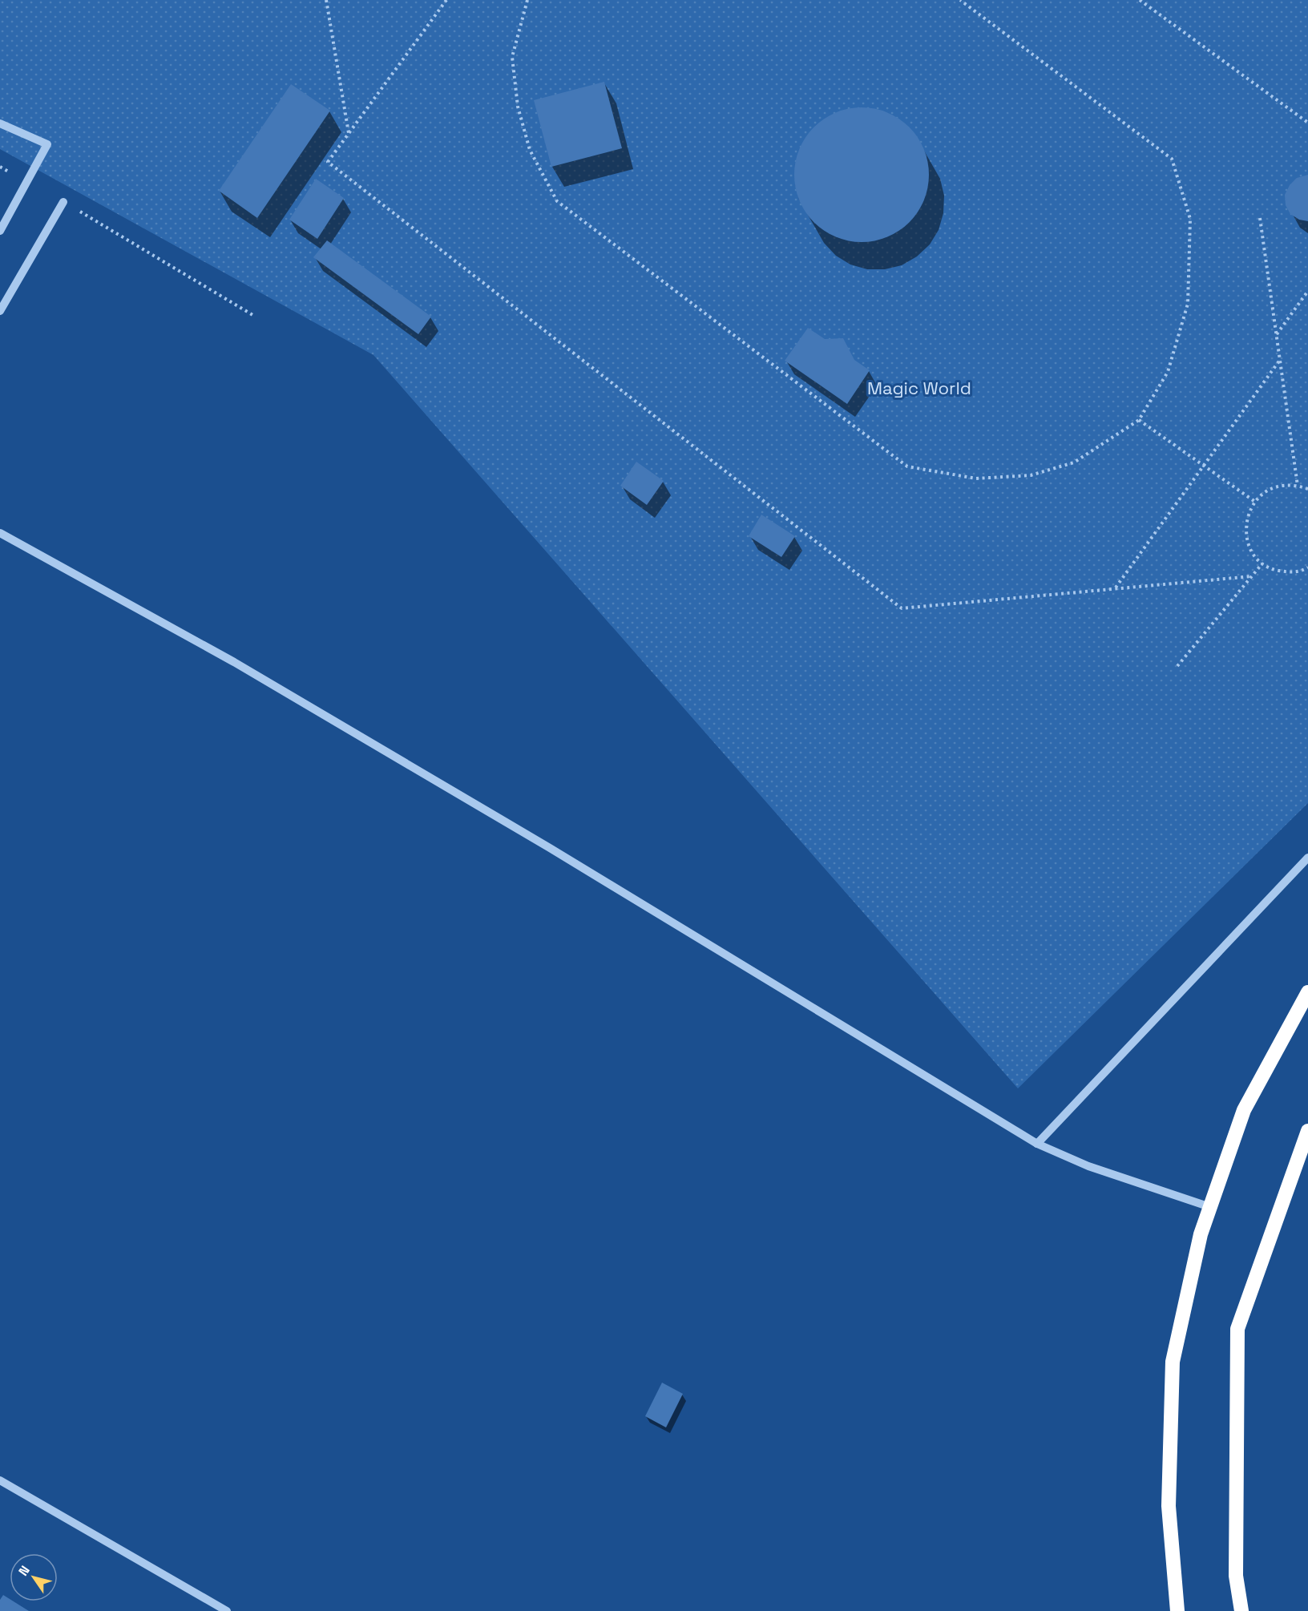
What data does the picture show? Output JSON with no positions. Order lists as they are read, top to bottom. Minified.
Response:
{"parks":["Magic World"],"north":"top left"}
